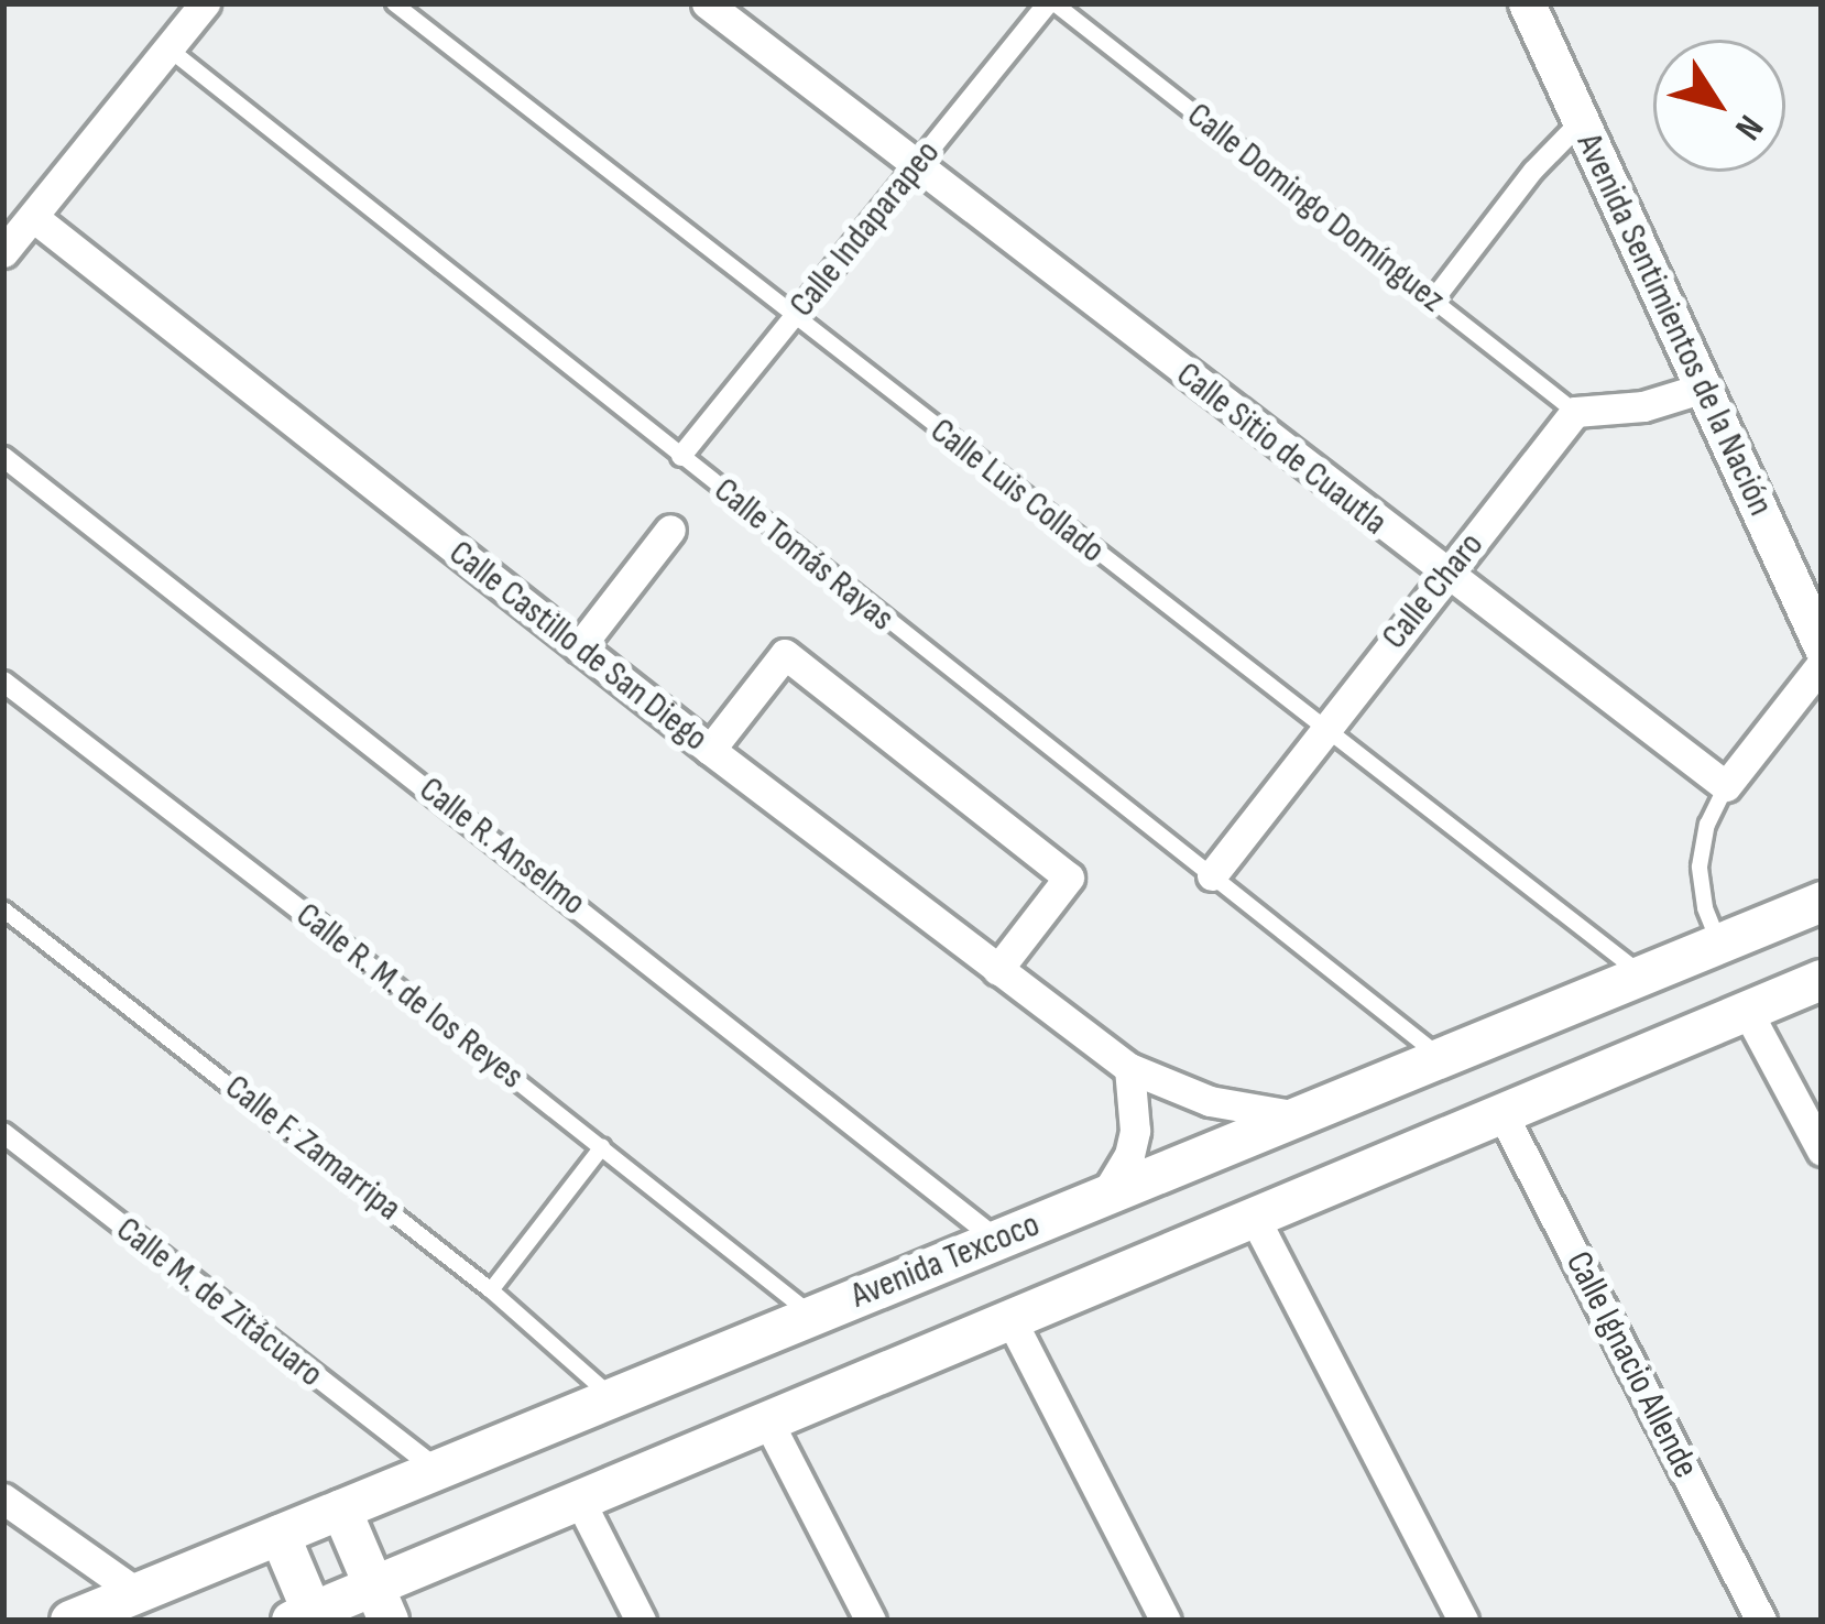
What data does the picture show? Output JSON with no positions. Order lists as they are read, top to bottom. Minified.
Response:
{"streets":{"main road":["Avenida Texcoco"],"street":["Calle Indaparapeo","Avenida Sentimientos de la Nación","Calle Sitio de Cuautla","Calle Charo","Calle Castillo de San Diego","Calle R. Anselmo","Calle R. M. de los Reyes","Calle M. de Zitácuaro","Calle Ignacio Allende"],"lane":["Calle Domingo Domínguez","Calle Luis Collado","Calle Tomás Rayas","Calle F. Zamarripa"]},"crossings":[["Calle Domingo Domínguez","Calle Indaparapeo"],["Calle Domingo Domínguez","Calle Charo"],["Calle Indaparapeo","Calle Sitio de Cuautla"],["Calle Indaparapeo","Calle Luis Collado"],["Calle Indaparapeo","Calle Tomás Rayas"],["Calle Sitio de Cuautla","Calle Charo"],["Calle Luis Collado","Calle Charo"],["Calle Luis Collado","Avenida Texcoco"],["Calle Tomás Rayas","Calle Charo"],["Calle Tomás Rayas","Avenida Texcoco"],["Calle Castillo de San Diego","Avenida Texcoco"],["Calle R. Anselmo","Avenida Texcoco"],["Calle R. M. de los Reyes","Avenida Texcoco"],["Calle F. Zamarripa","Avenida Texcoco"],["Avenida Texcoco","Calle M. de Zitácuaro"],["Avenida Texcoco","Calle Ignacio Allende"]],"north":"bottom right"}
